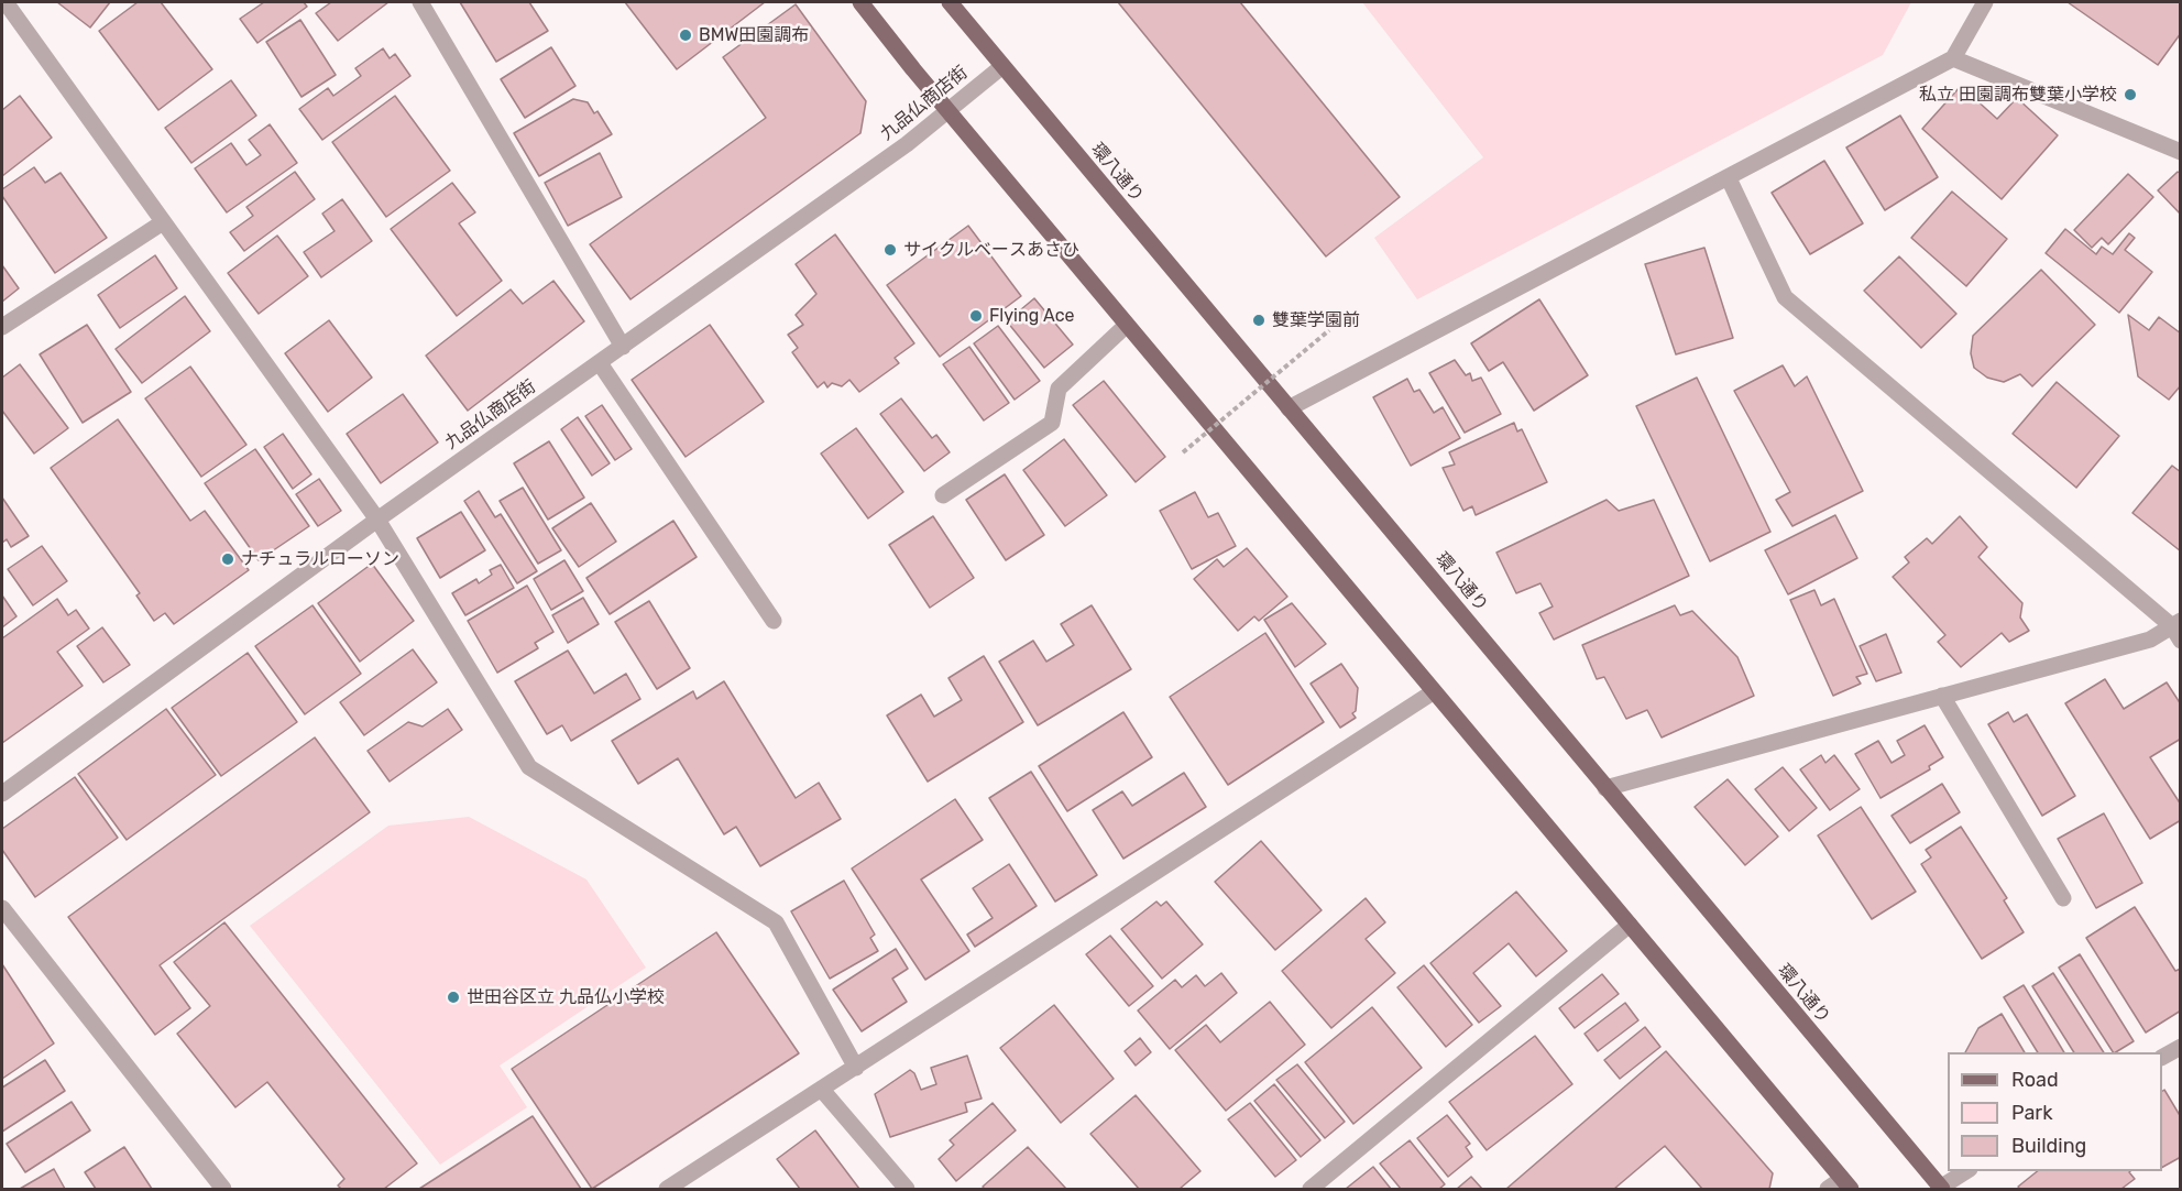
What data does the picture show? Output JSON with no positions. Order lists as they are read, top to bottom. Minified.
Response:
{"streets":{"main road":["環八通り"],"street":["九品仏商店街"]},"crossings":[["九品仏商店街","環八通り"]],"places":["BMW田園調布","私立 田園調布雙葉小学校","サイクルベースあさひ","Flying Ace","雙葉学園前","ナチュラルローソン","世田谷区立 九品仏小学校"],"legend":["Road","Park","Building"]}
